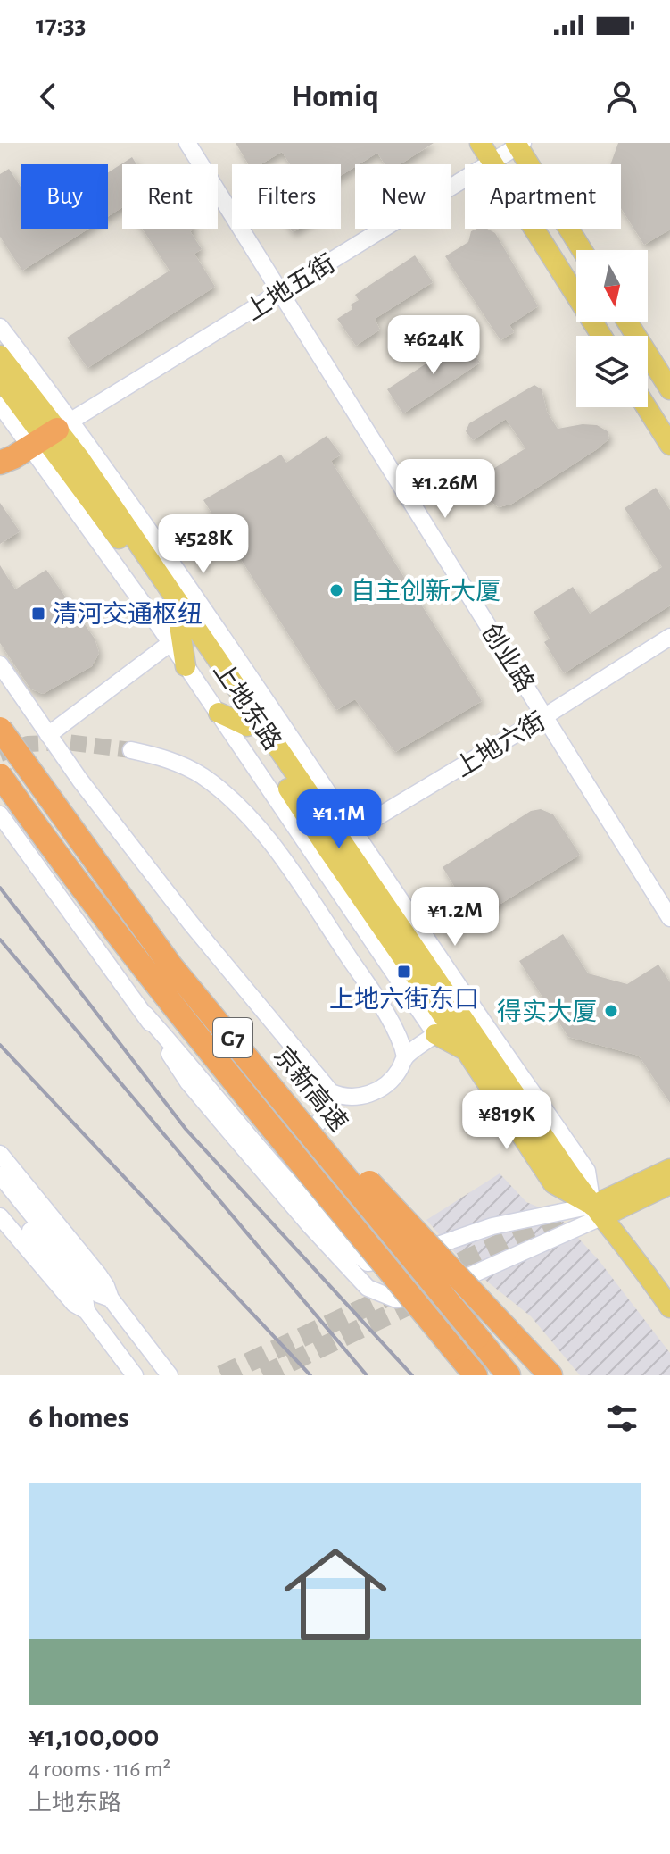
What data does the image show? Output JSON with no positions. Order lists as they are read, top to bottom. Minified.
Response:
{"streets":{"highway":["G7","京新高速"],"main road":["上地东路"],"street":["上地五街","创业路","上地六街"]},"crossings":[["上地五街","创业路"],["上地五街","上地东路"],["创业路","上地六街"],["上地东路","上地六街"]],"places":{"other":["自主创新大厦","得实大厦"],"transit":["清河交通枢纽","上地六街东口"]},"north":"bottom","page":{"status":"17:33","header":"Homiq","chip":["Buy","Rent","Filters","New","Apartment"],"price":["¥624K","¥1.26M","¥528K","¥1.1M","¥1.2M","¥819K"],"heading":"6 homes","list":[{"name":"¥1,100,000","note":"4 rooms · 116 m² · 上地东路"}]}}
